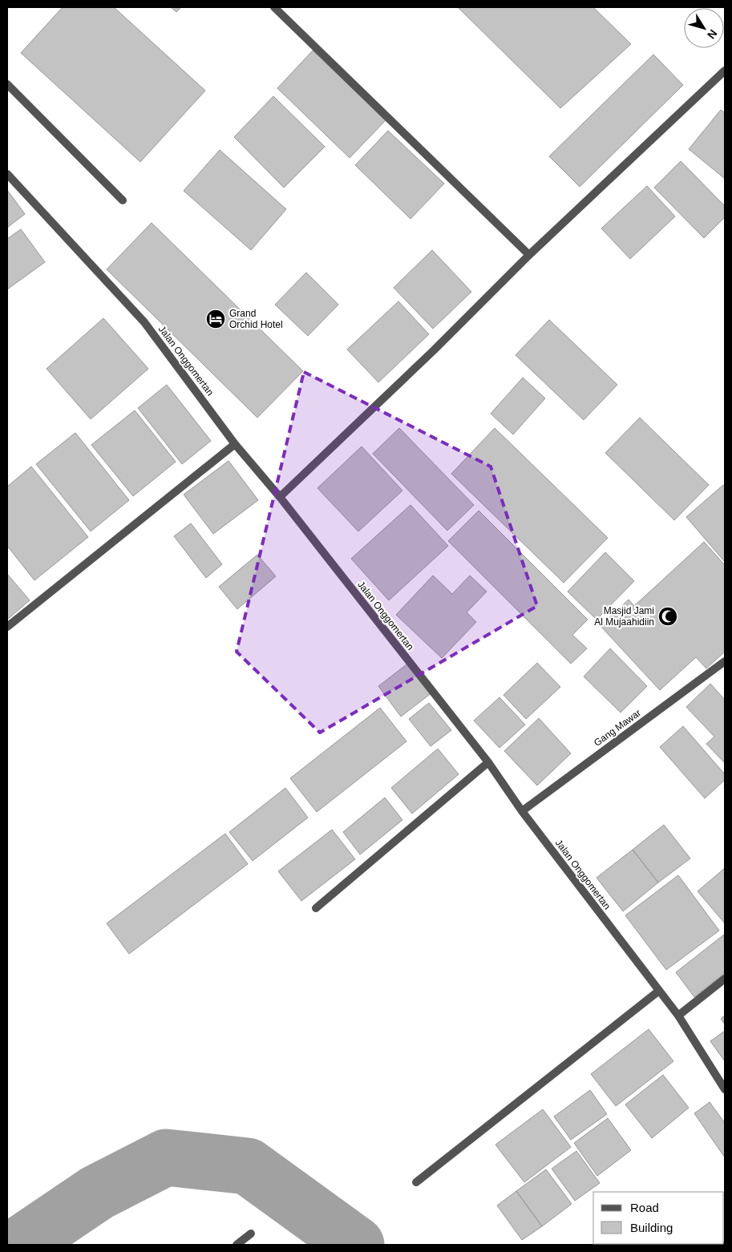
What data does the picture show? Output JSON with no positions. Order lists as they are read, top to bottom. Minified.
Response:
{"streets":{"street":["Jalan Onggomertan","Gang Mawar"]},"crossings":[["Jalan Onggomertan","Gang Mawar"]],"places":{"hotel":["Grand Orchid Hotel"],"mosque":["Masjid Jami Al Mujaahidiin"]},"legend":["Road","Building"],"north":"bottom right"}
